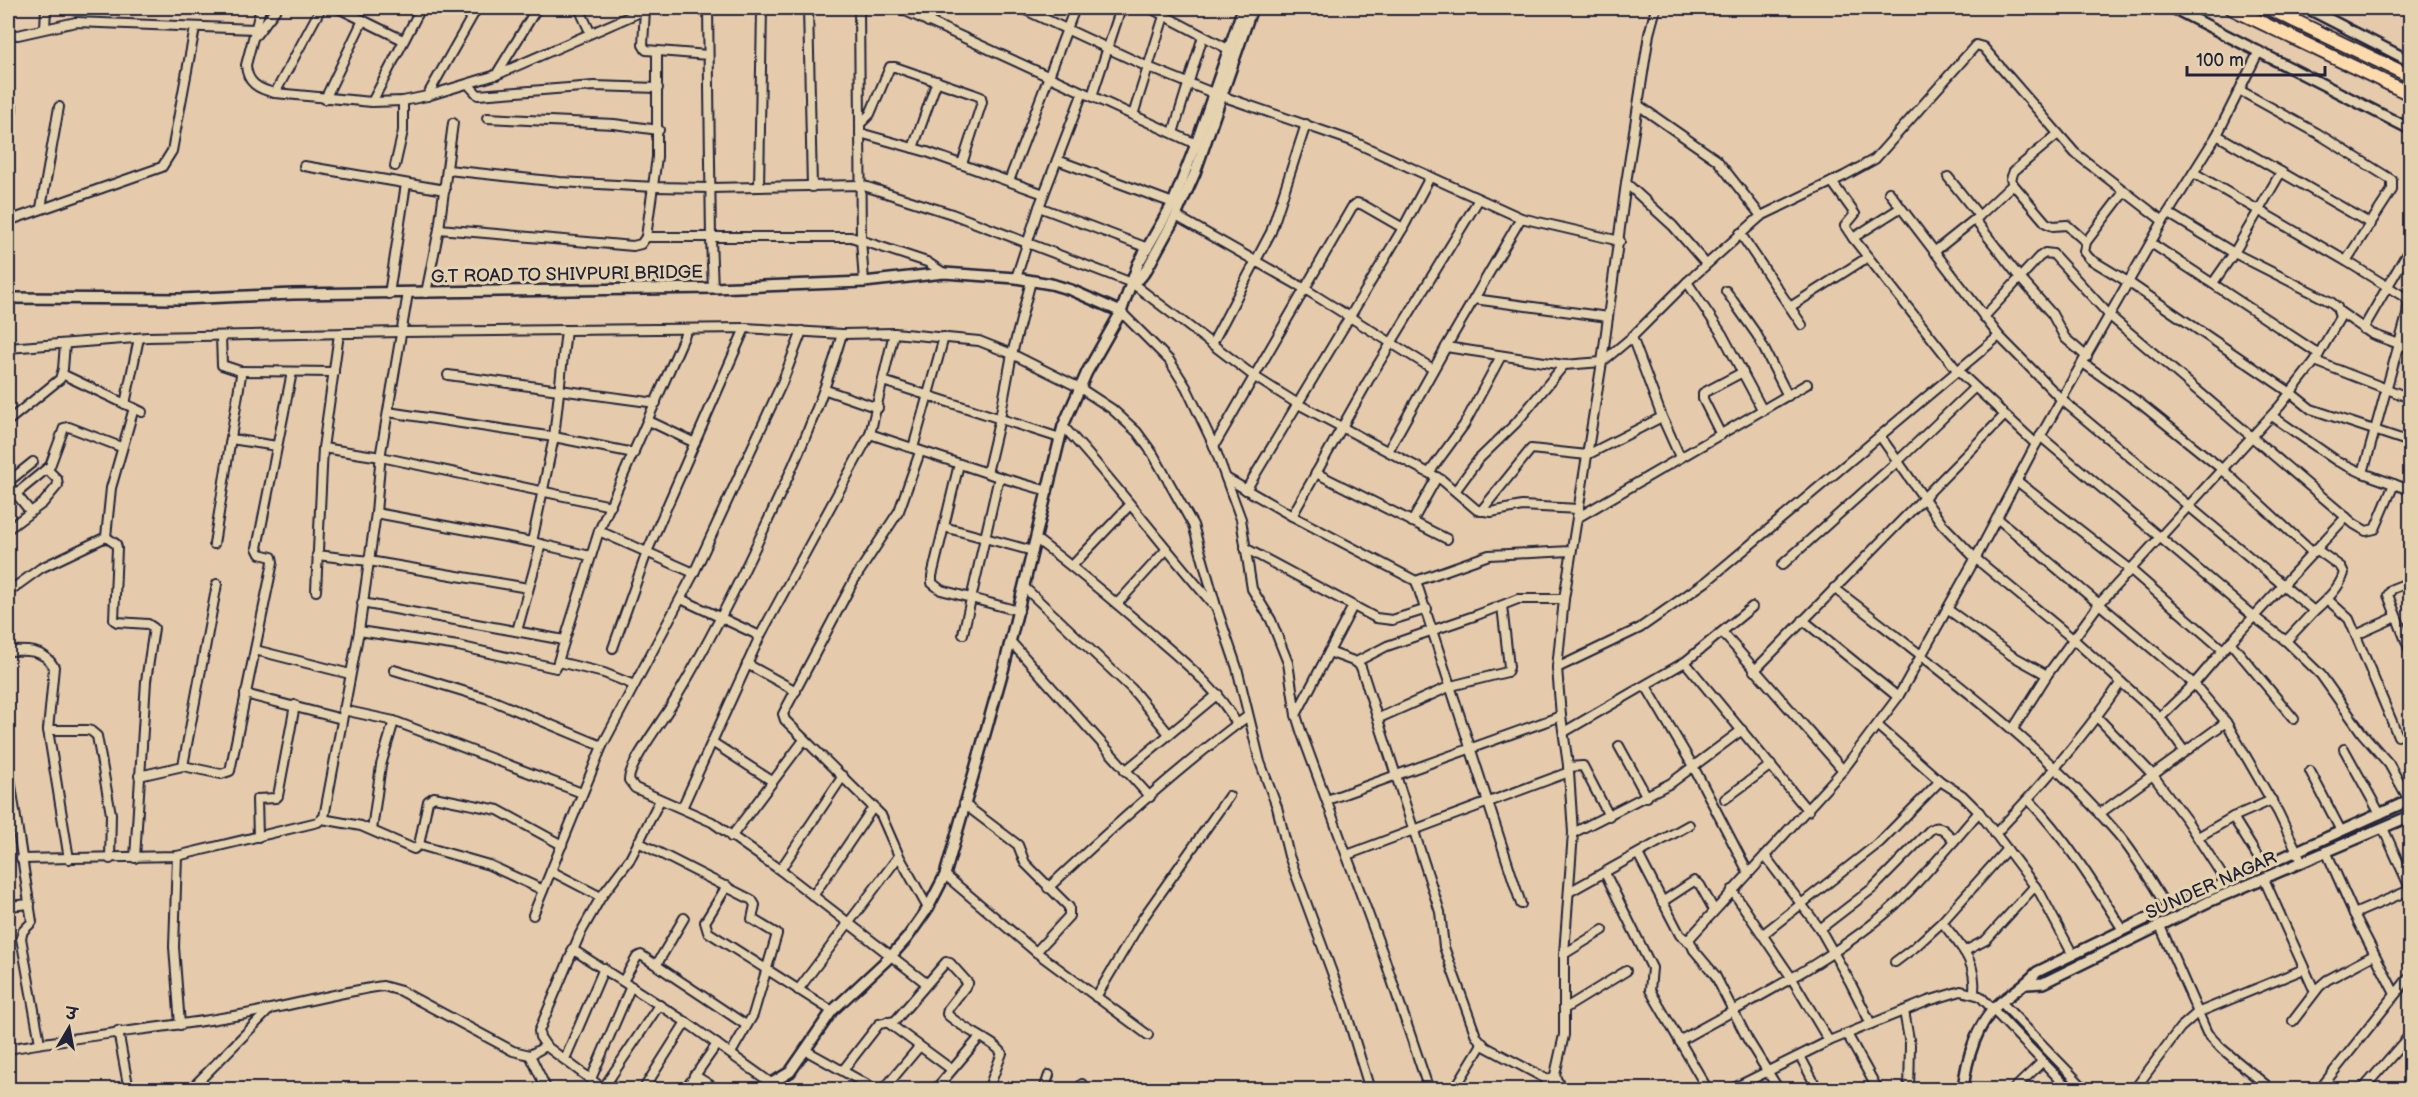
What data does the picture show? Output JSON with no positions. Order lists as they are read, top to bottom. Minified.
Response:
{"streets":{"street":["G.T ROAD TO SHIVPURI BRIDGE","SUNDER NAGAR"]},"scale_bar":"100 m","north":"top"}
